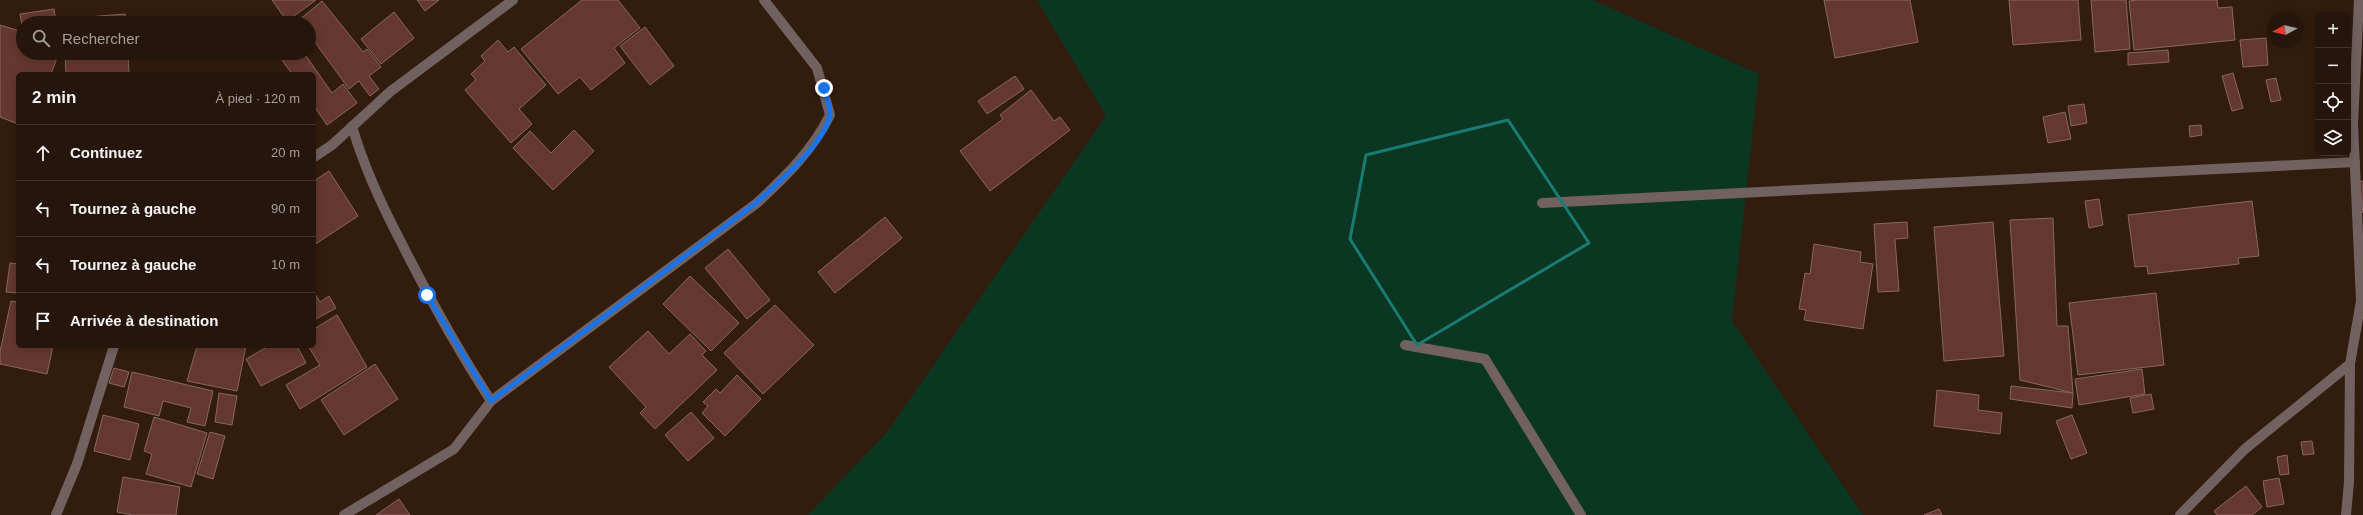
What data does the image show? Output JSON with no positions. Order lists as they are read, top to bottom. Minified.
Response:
{"north":"left","page":{"map_buttons":["+","−"],"search":"Rechercher","heading":["2 min","À pied · 120 m"],"list":[["Continuez","20 m"],["Tournez à gauche","90 m"],["Tournez à gauche","10 m"],"Arrivée à destination"]}}
